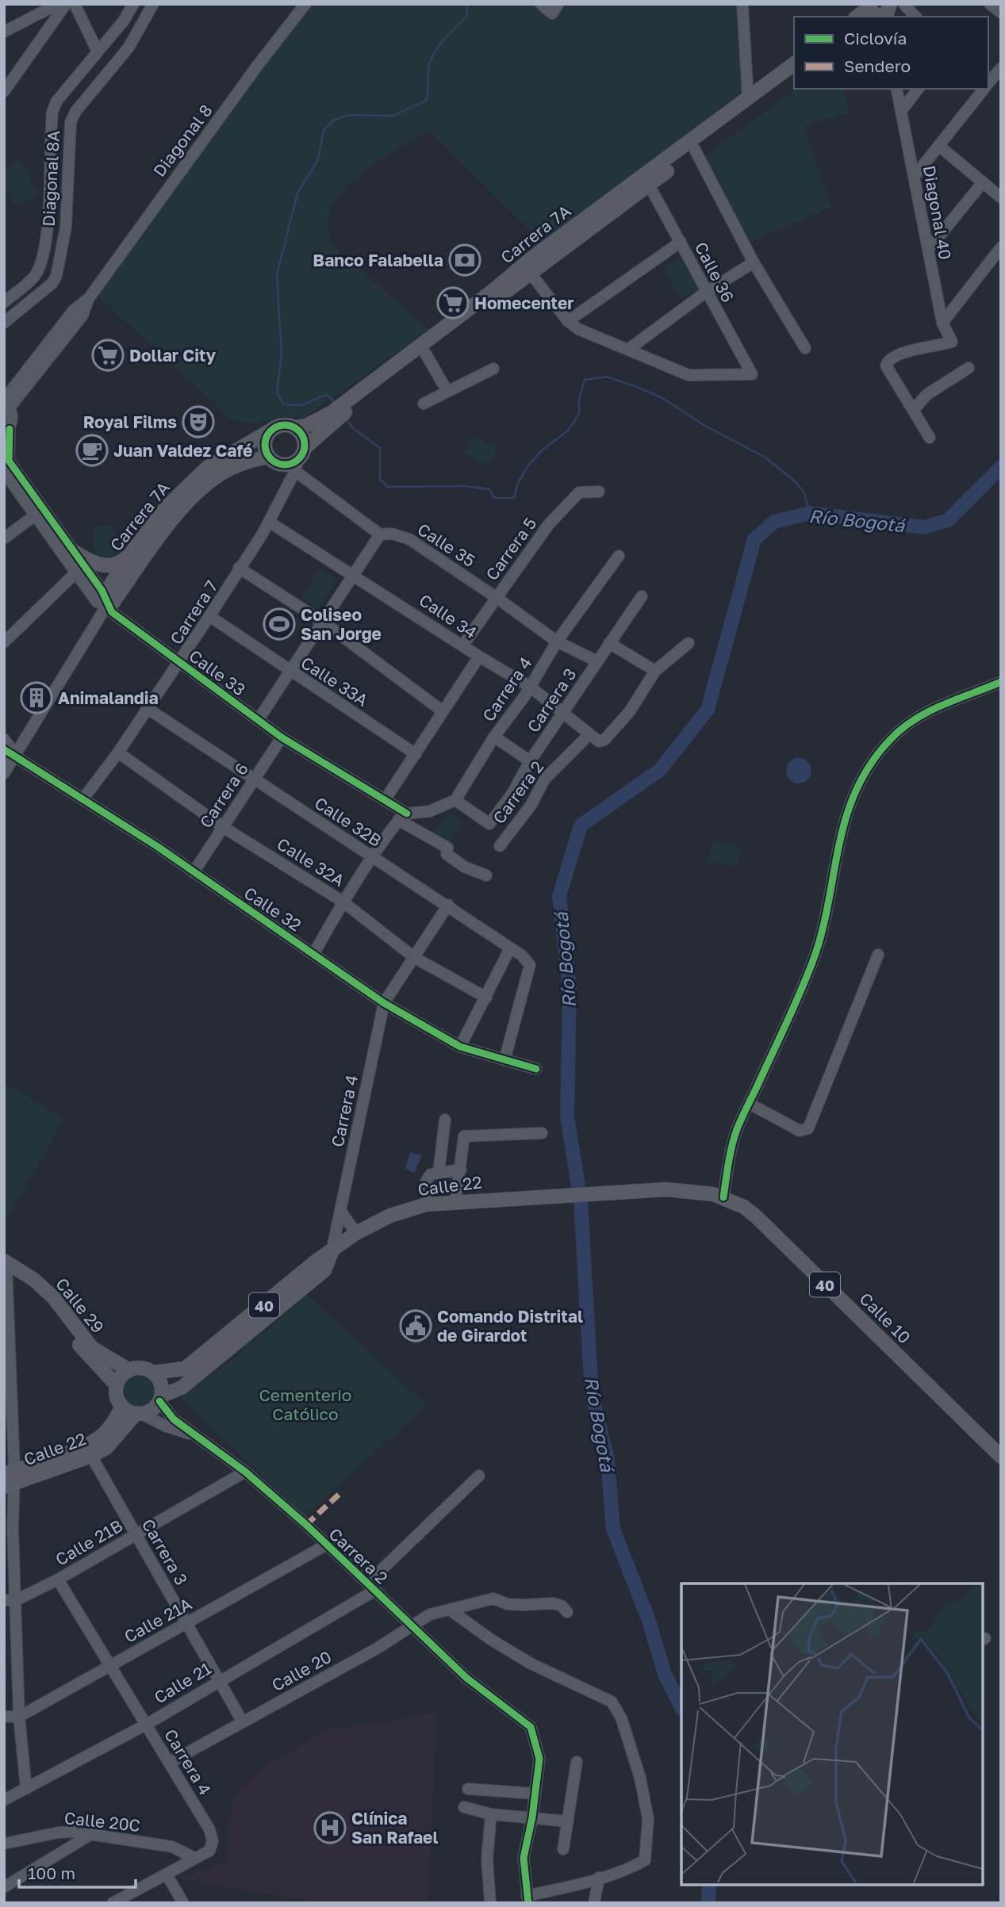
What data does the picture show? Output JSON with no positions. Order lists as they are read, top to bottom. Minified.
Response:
{"streets":{"main road":["Carrera 7A","Calle 22","40","Calle 29","Calle 10"],"street":["Diagonal 8","Diagonal 8A","Diagonal 40","Calle 36","Calle 35","Carrera 5","Carrera 7","Calle 34","Calle 33","Calle 33A","Carrera 4","Carrera 3","Carrera 2","Carrera 6","Calle 32B","Calle 32A","Calle 32","Calle 21B","Calle 21A","Calle 20","Calle 21","Calle 20C"]},"crossings":[["Diagonal 8","Calle 33"],["Carrera 7A","Calle 36"],["Carrera 7A","Calle 35"],["Carrera 7A","Carrera 7"],["Carrera 7A","Calle 33"],["Carrera 7A","Calle 32"],["Calle 35","Carrera 5"],["Calle 35","Carrera 7"],["Calle 35","Carrera 4"],["Calle 35","Carrera 3"],["Carrera 5","Calle 34"],["Carrera 7","Calle 34"],["Carrera 7","Calle 33"],["Carrera 7","Calle 33A"],["Carrera 7","Calle 32B"],["Carrera 7","Calle 32A"],["Carrera 7","Calle 32"],["Calle 34","Carrera 4"],["Calle 34","Carrera 3"],["Calle 34","Carrera 2"],["Calle 33","Carrera 6"],["Carrera 4","Carrera 3"],["Carrera 4","Calle 32B"],["Carrera 4","Calle 32A"],["Carrera 4","Calle 32"],["Carrera 4","Calle 22"],["Carrera 4","Calle 21B"],["Carrera 4","Calle 21A"],["Carrera 4","Calle 20"],["Carrera 4","Calle 21"],["Carrera 4","Calle 20C"],["Carrera 3","Calle 22"],["Carrera 3","Calle 21B"],["Carrera 3","Calle 21A"],["Carrera 3","Calle 20"],["Carrera 3","Calle 21"],["Carrera 2","Calle 22"],["Carrera 2","40"],["Carrera 2","Calle 29"],["Carrera 2","Calle 21B"],["Carrera 2","Calle 21A"],["Carrera 2","Calle 20"],["Carrera 2","Calle 21"],["Carrera 6","Calle 32B"],["Carrera 6","Calle 32A"],["Carrera 6","Calle 32"],["Calle 32B","Calle 32"],["Calle 22","40"],["Calle 22","Calle 29"],["Calle 22","Calle 10"],["40","Calle 29"]],"water":["Río Bogotá"],"parks":["Cementerio Católico"],"places":{"bank":["Banco Falabella"],"supermarket":["Homecenter","Dollar City"],"theatre":["Royal Films"],"cafe":["Juan Valdez Café"],"sports":["Coliseo San Jorge"],"building":["Animalandia"],"public building":["Comando Distrital de Girardot"],"hospital":["Clínica San Rafael"]},"legend":["Ciclovía","Sendero"],"scale_bar":"100 m"}
